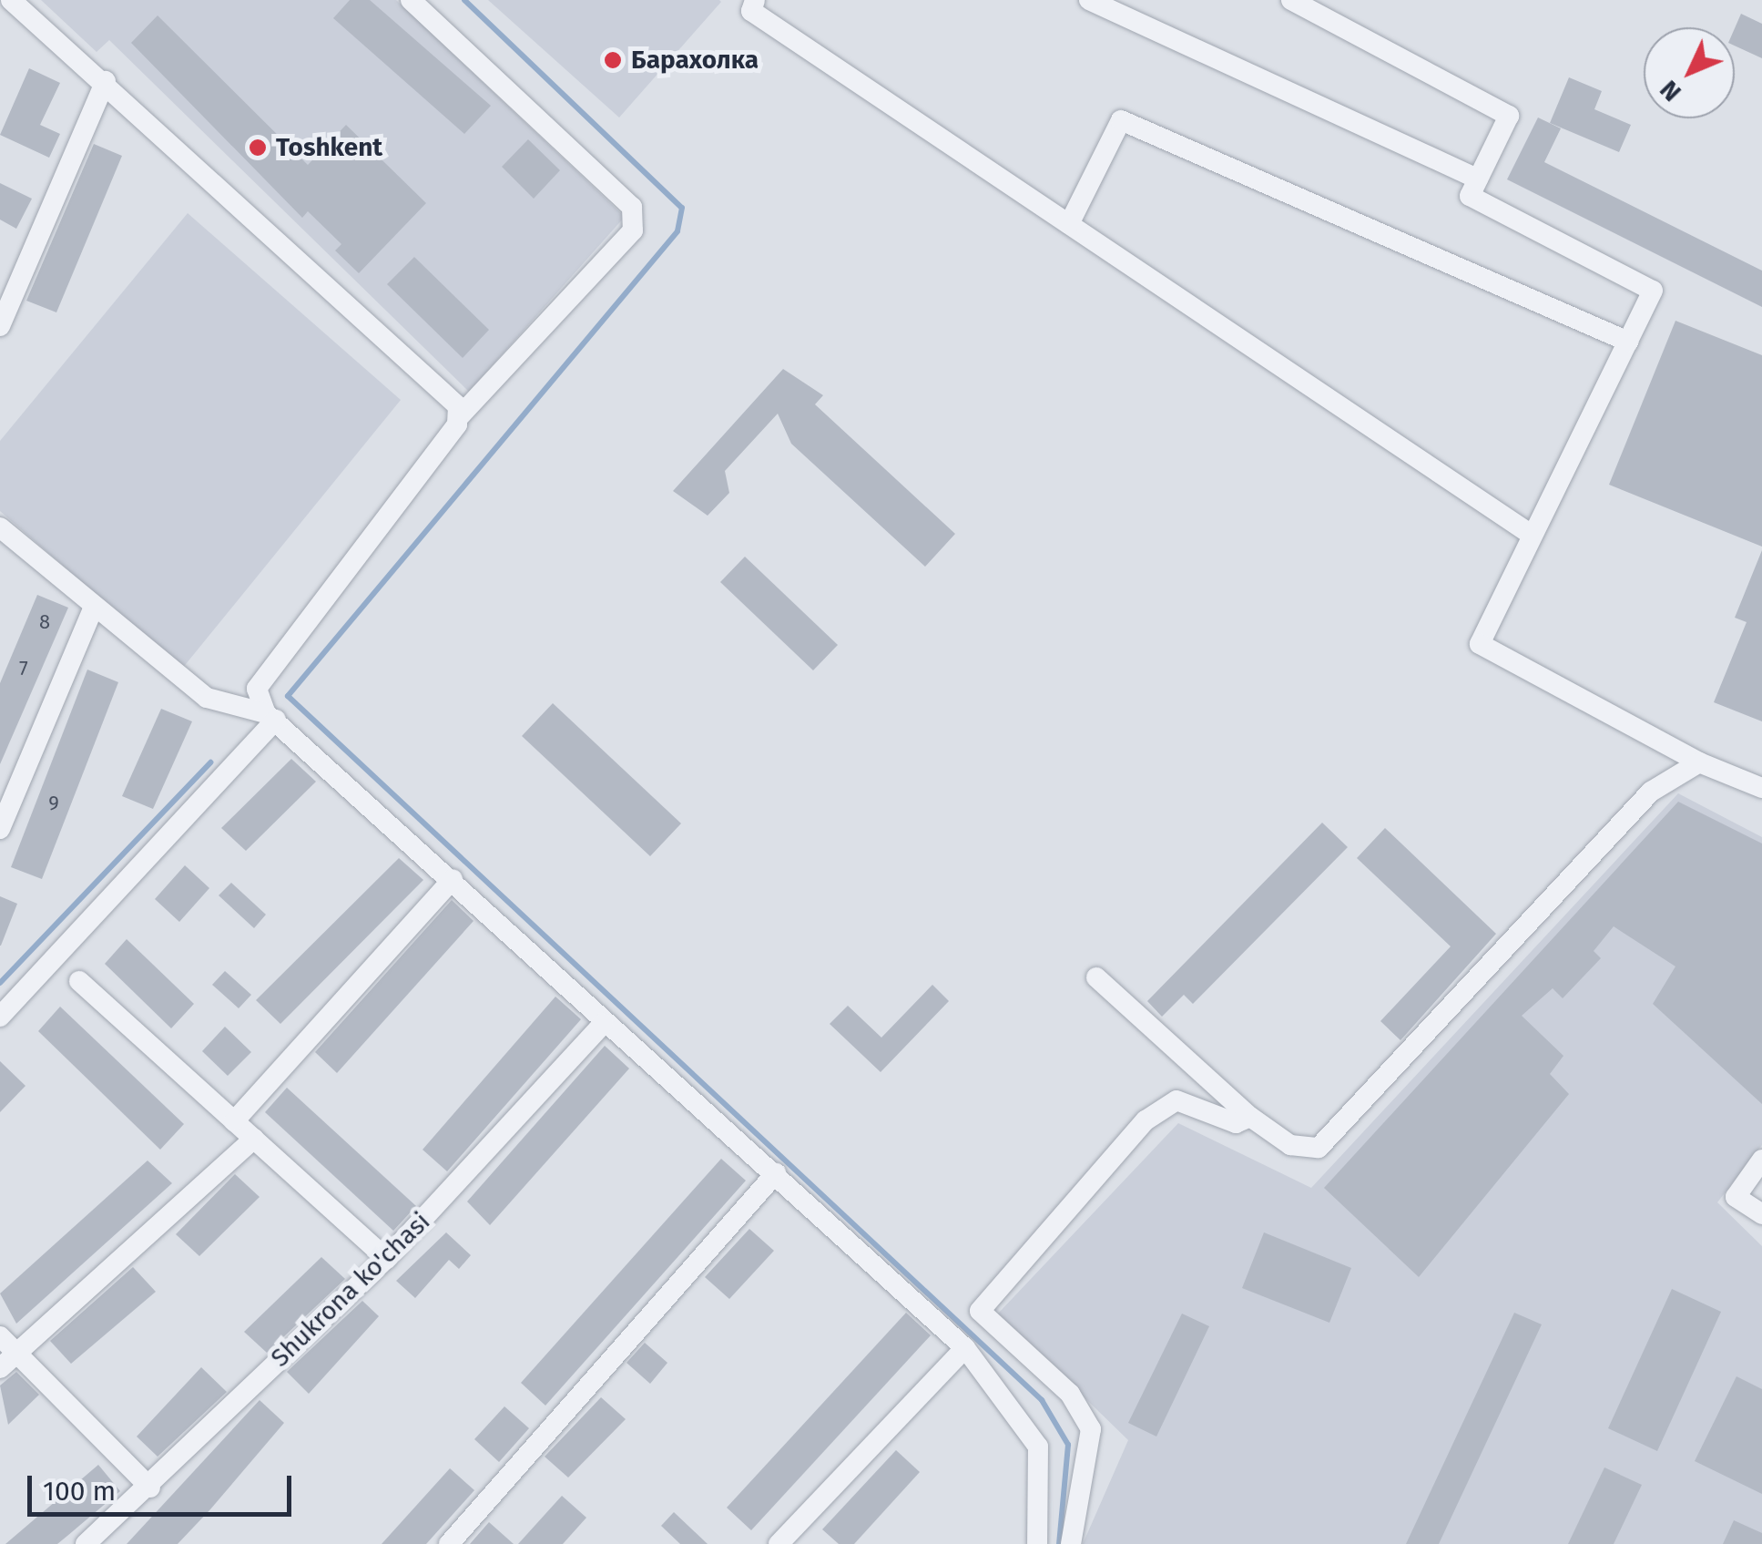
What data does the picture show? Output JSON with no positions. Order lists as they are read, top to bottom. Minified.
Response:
{"streets":{"street":["Shukrona ko'chasi"]},"places":["Барахолка","Toshkent"],"house_numbers":["8","7","9"],"scale_bar":"100 m","north":"bottom left"}
